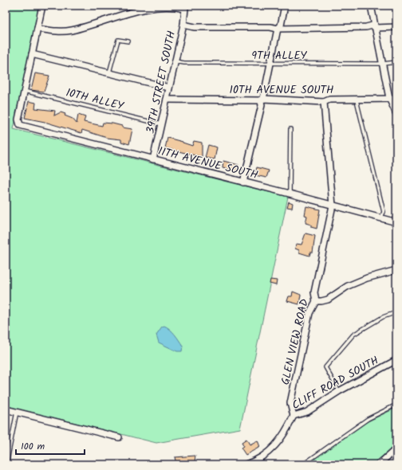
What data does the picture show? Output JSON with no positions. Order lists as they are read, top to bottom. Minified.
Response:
{"streets":{"street":["39TH STREET SOUTH","10TH AVENUE SOUTH","11TH AVENUE SOUTH","GLEN VIEW ROAD","CLIFF ROAD SOUTH"],"lane":["9TH ALLEY","10TH ALLEY"]},"crossings":[["9TH ALLEY","39TH STREET SOUTH"],["39TH STREET SOUTH","10TH AVENUE SOUTH"],["39TH STREET SOUTH","10TH ALLEY"],["39TH STREET SOUTH","11TH AVENUE SOUTH"],["10TH AVENUE SOUTH","GLEN VIEW ROAD"],["10TH ALLEY","11TH AVENUE SOUTH"],["11TH AVENUE SOUTH","GLEN VIEW ROAD"],["GLEN VIEW ROAD","CLIFF ROAD SOUTH"]],"scale_bar":"100 m"}
